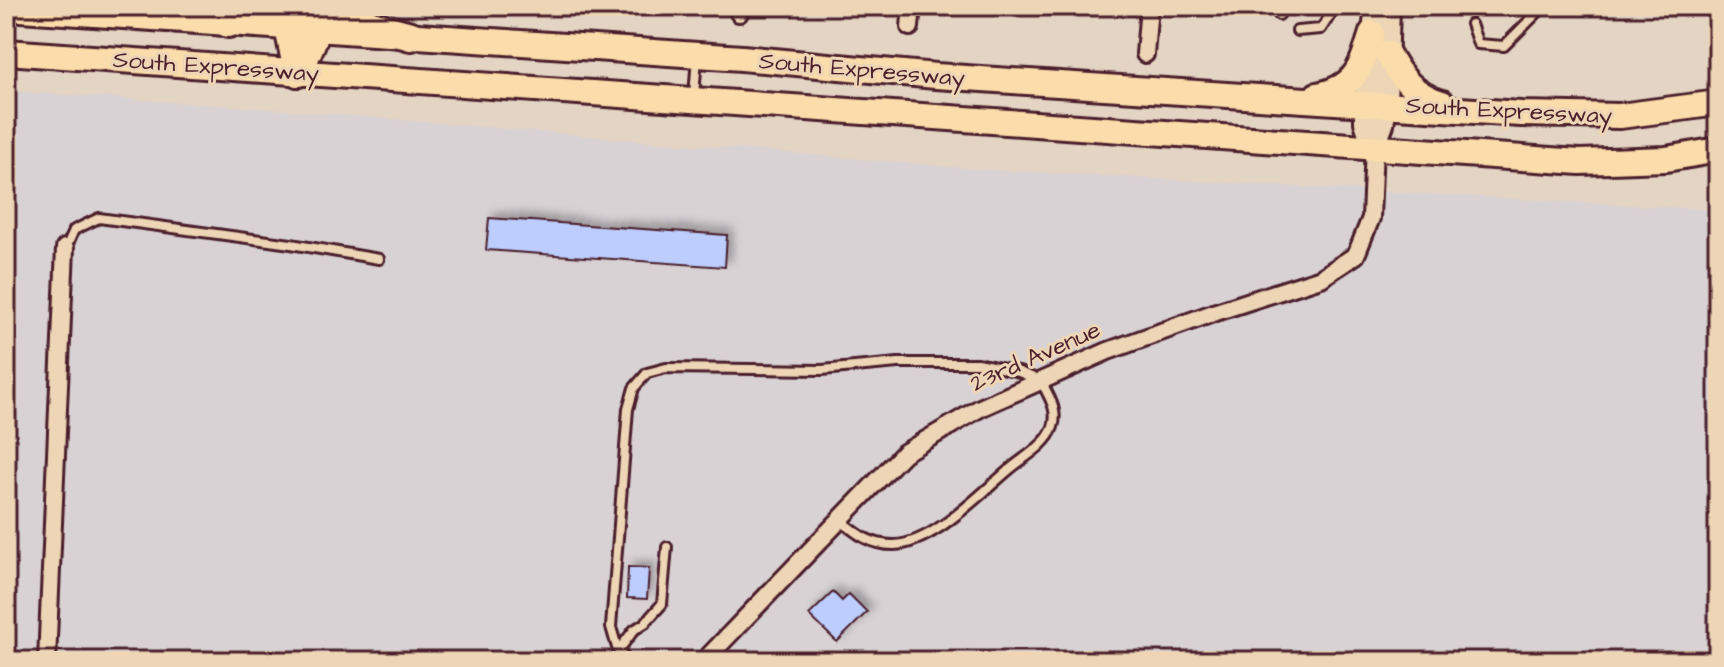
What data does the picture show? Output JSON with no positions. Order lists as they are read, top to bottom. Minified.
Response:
{"streets":{"main road":["South Expressway","23rd Avenue"]},"crossings":[["South Expressway","23rd Avenue"]]}
